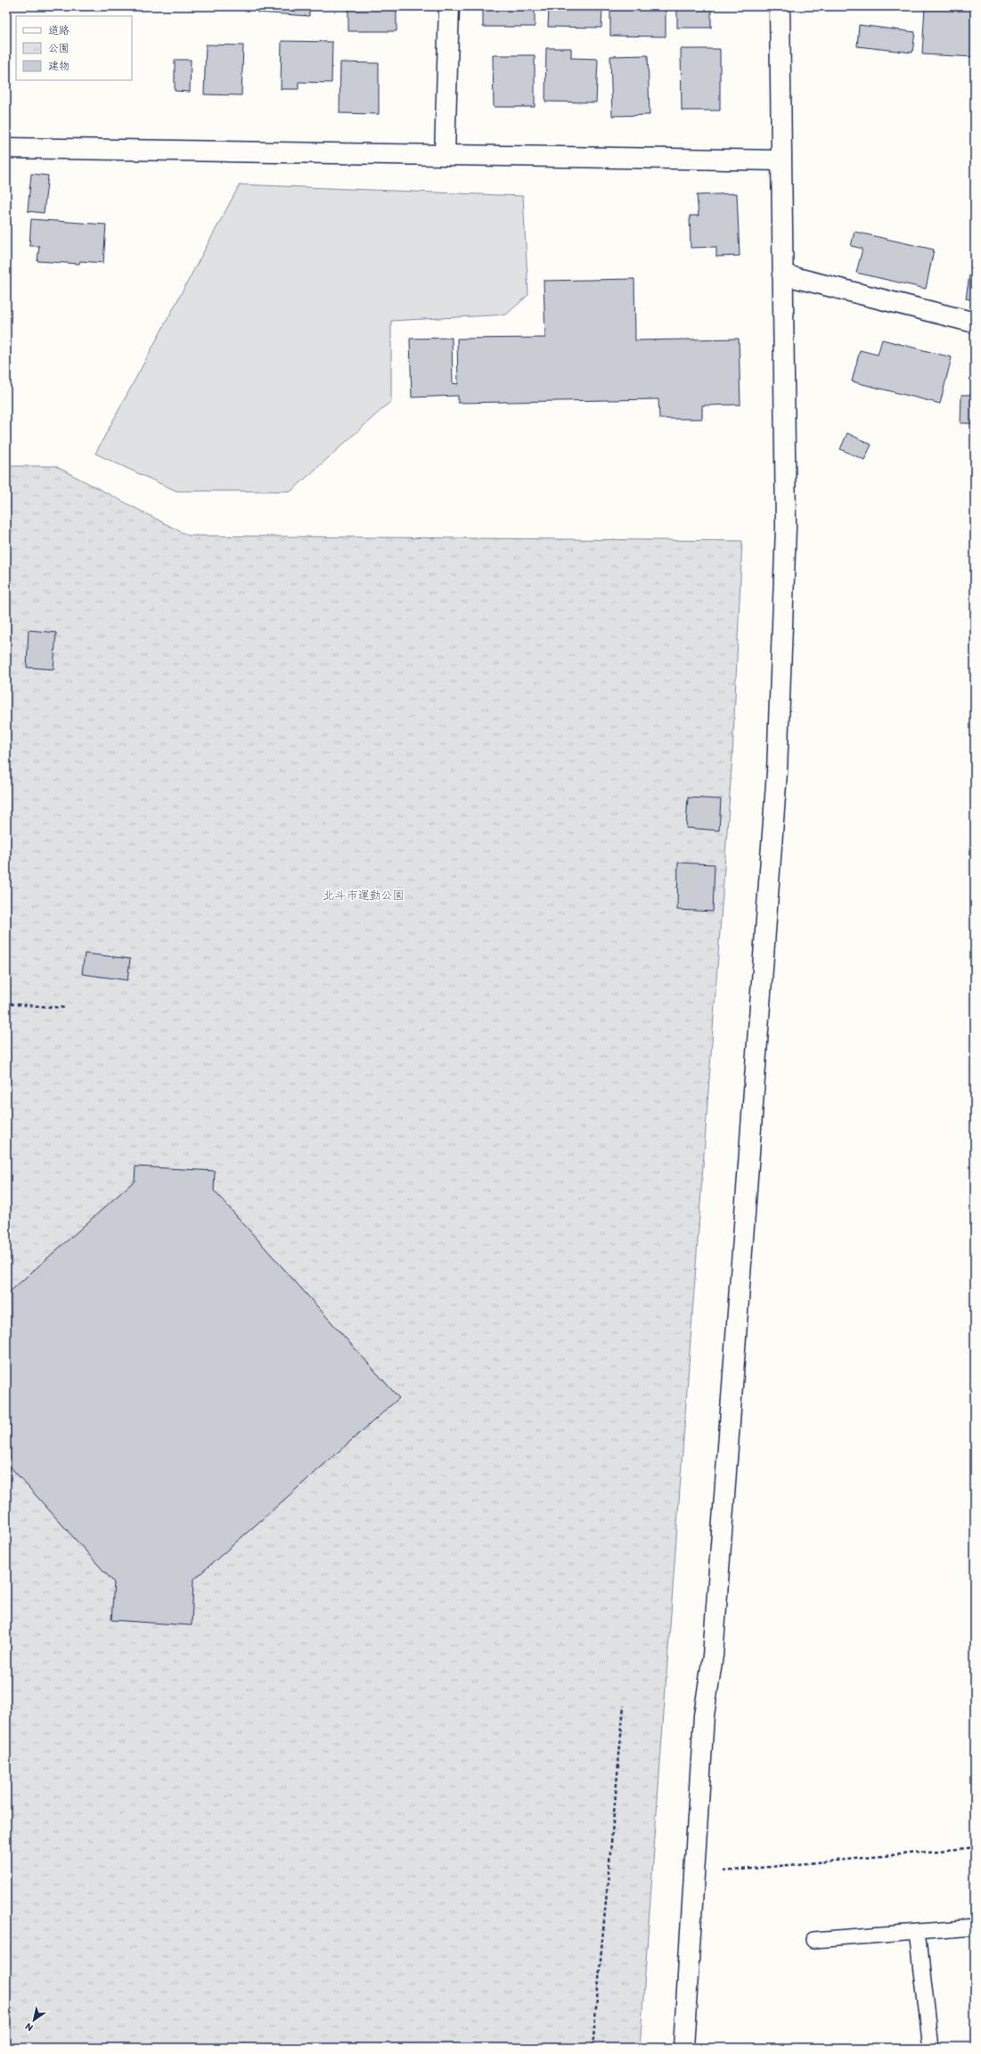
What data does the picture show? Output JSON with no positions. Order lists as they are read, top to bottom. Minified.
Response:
{"parks":["北斗市運動公園"],"legend":["道路","公園","建物"],"north":"bottom left"}
